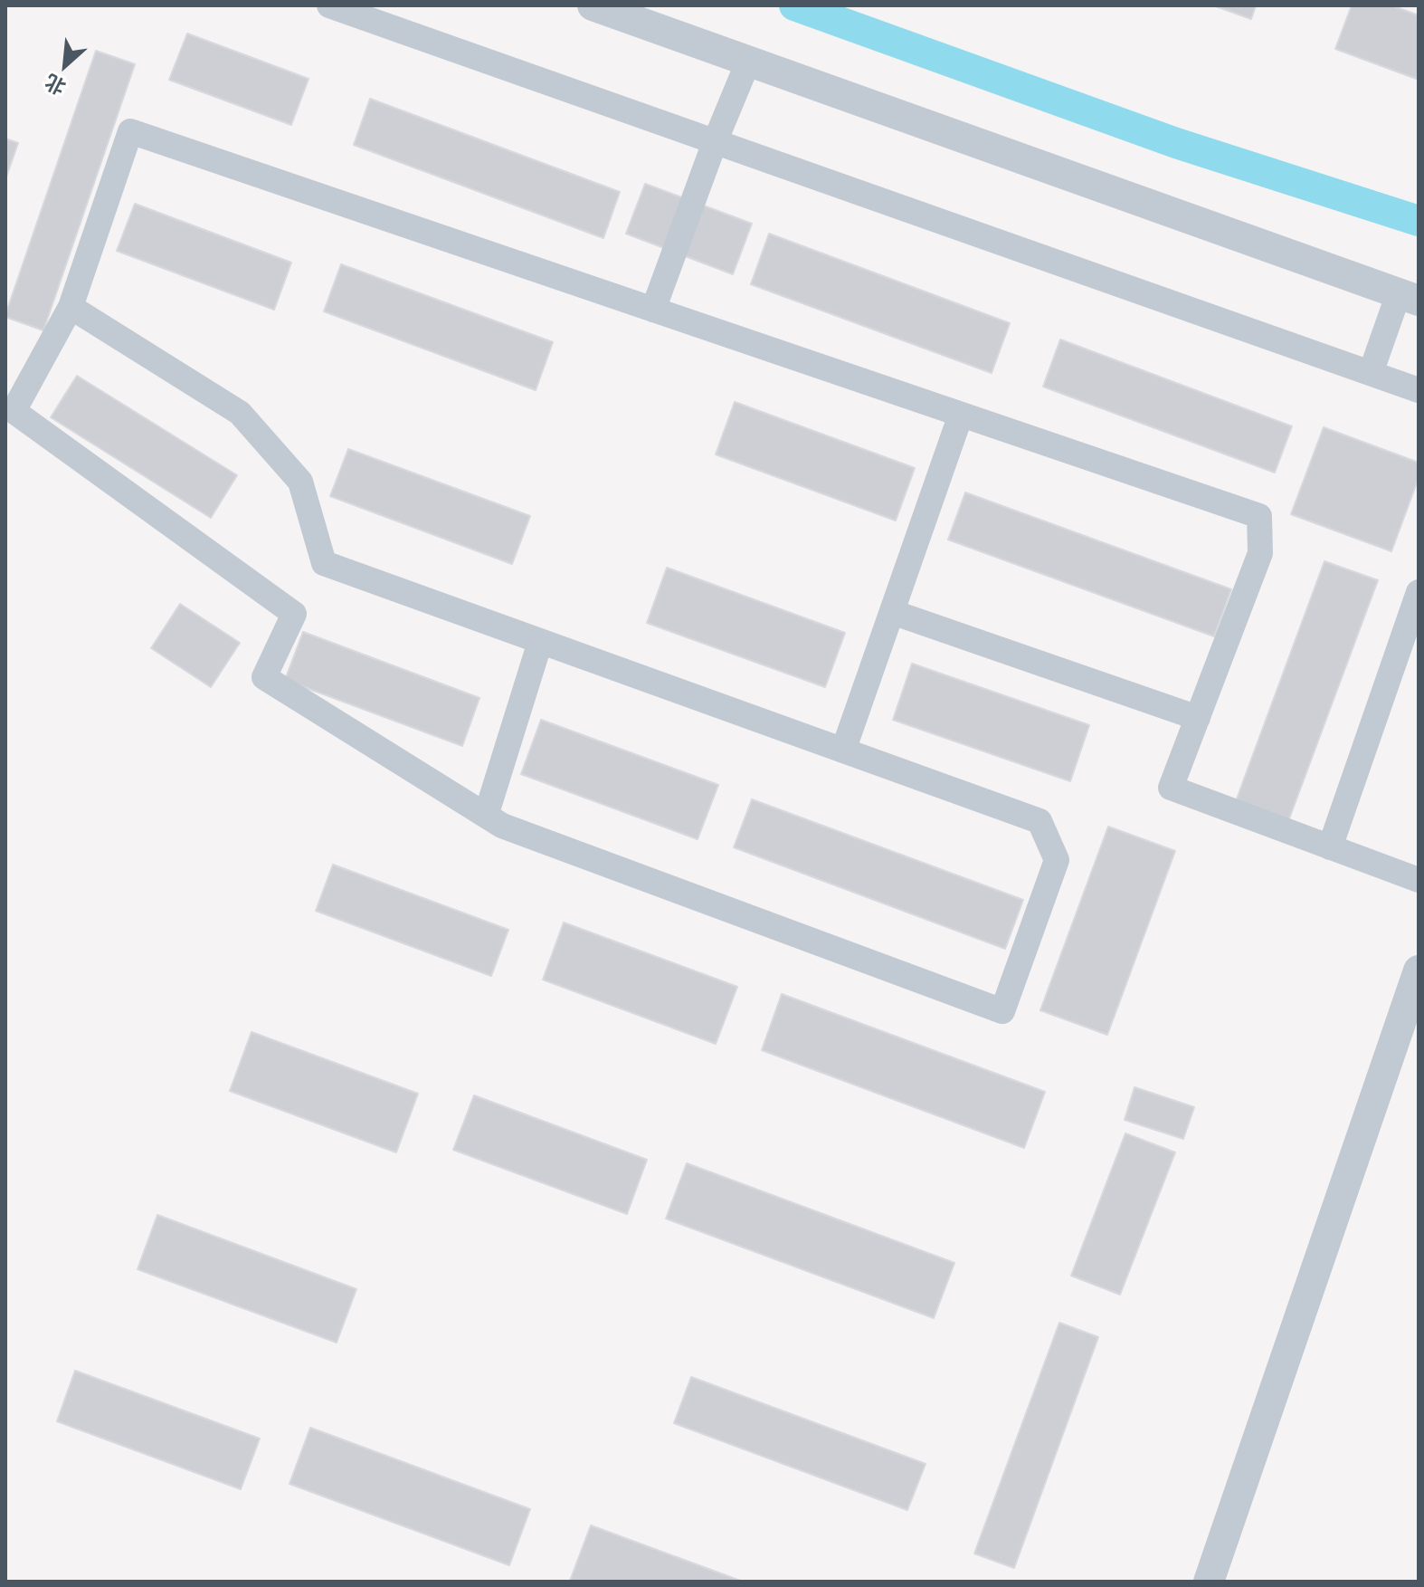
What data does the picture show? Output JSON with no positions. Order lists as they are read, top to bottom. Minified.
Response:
{"north":"bottom left"}
